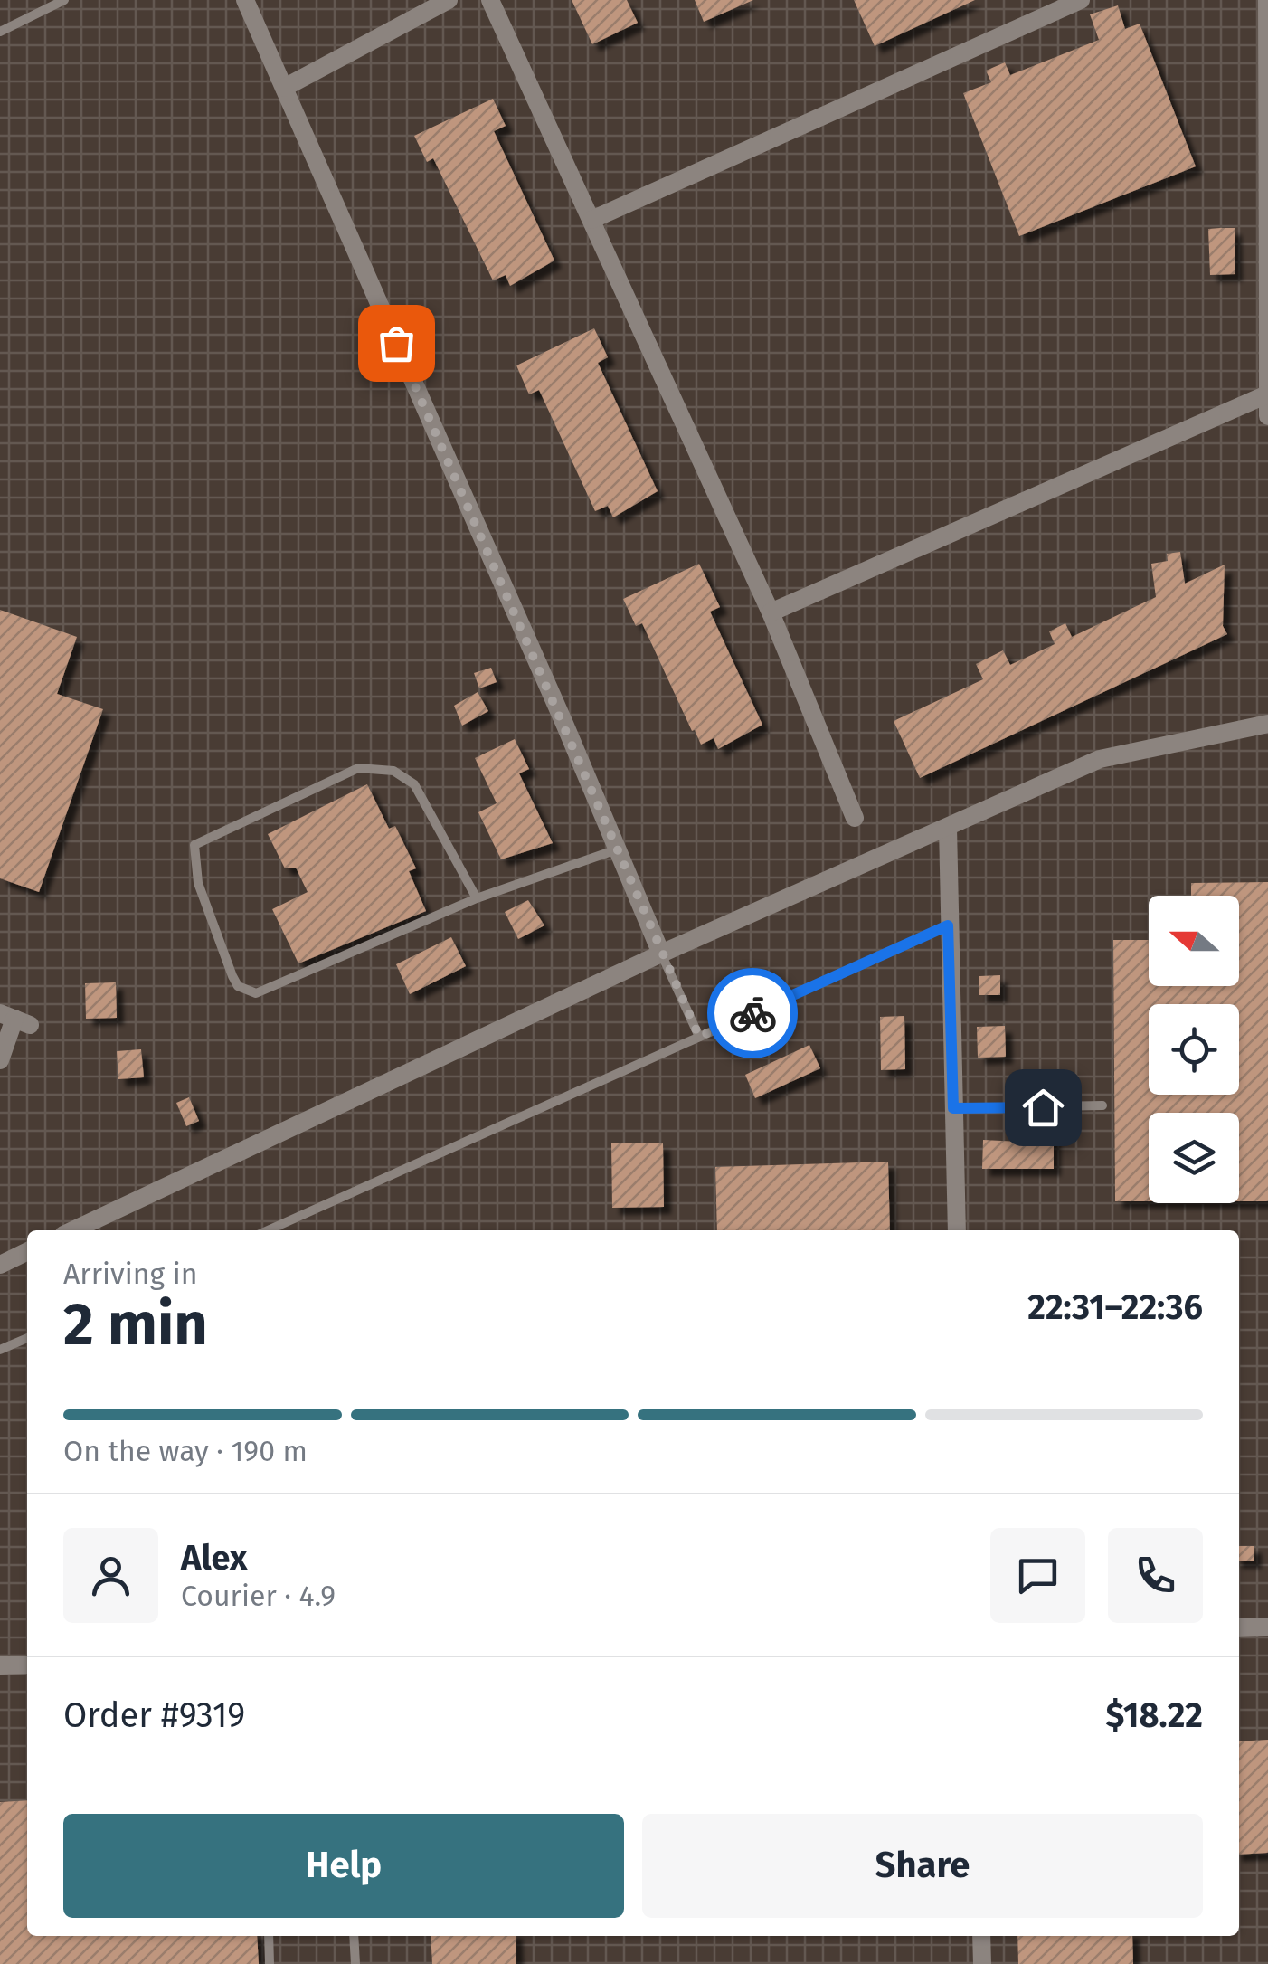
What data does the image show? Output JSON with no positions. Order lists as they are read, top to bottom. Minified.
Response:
{"north":"left","page":{"heading":["2 min","Arriving in","22:31–22:36"],"panel":["Alex","Courier · 4.9","Order #9319","$18.22"],"bar":"On the way · 190 m","buttons":["Help","Share"]}}
